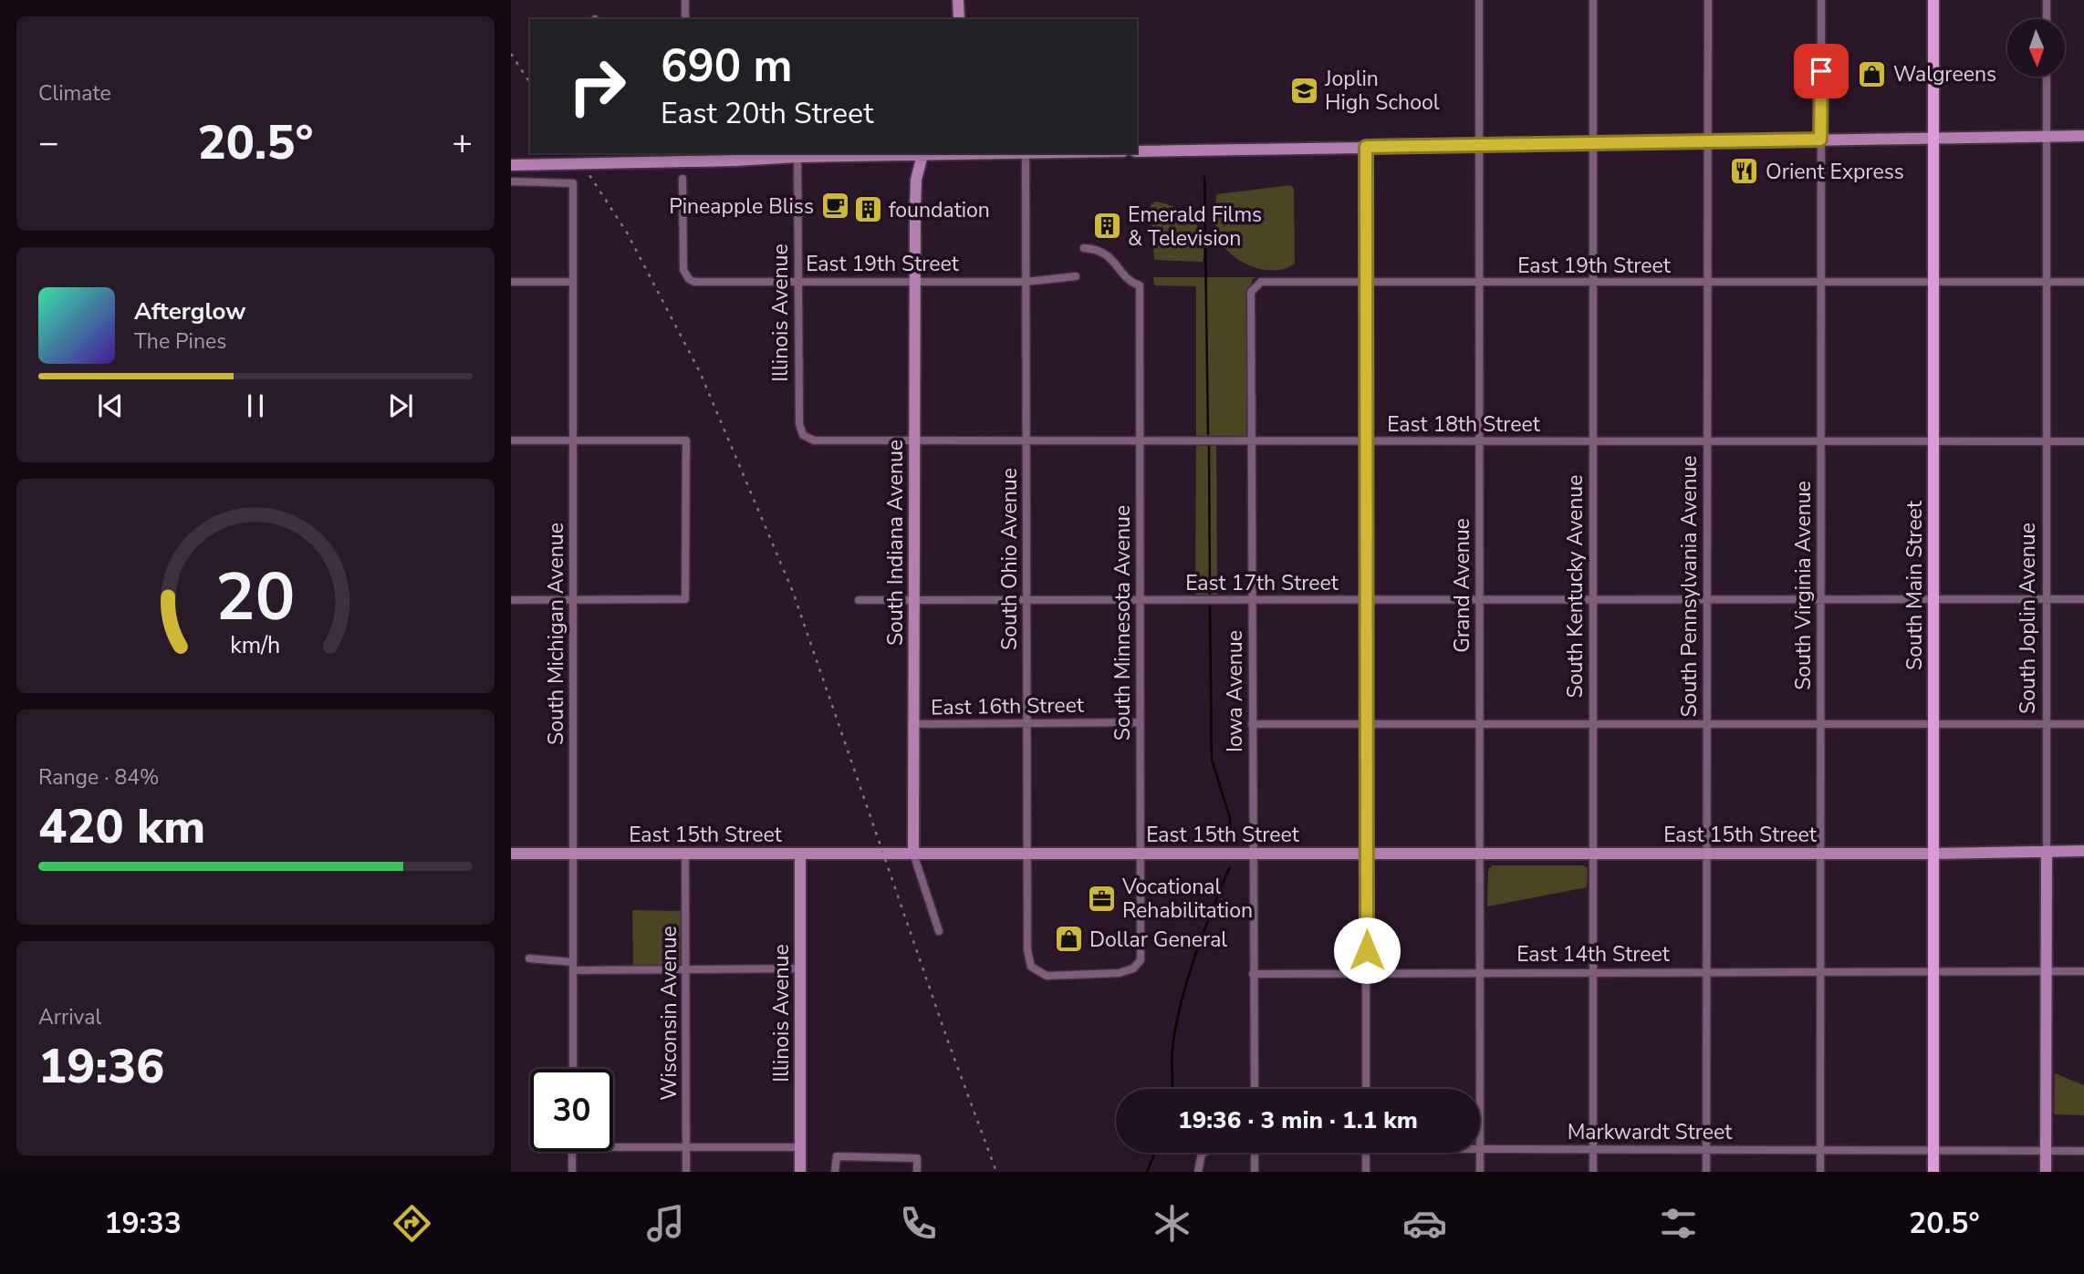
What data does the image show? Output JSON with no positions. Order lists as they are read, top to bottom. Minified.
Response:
{"streets":{"main road":["Illinois Avenue","South Indiana Avenue","South Main Street","South Joplin Avenue","East 15th Street"],"street":["East 19th Street","East 18th Street","South Ohio Avenue","East 17th Street","Grand Avenue","South Virginia Avenue","South Kentucky Avenue","South Pennsylvania Avenue","South Minnesota Avenue","South Michigan Avenue","Iowa Avenue","East 16th Street","East 14th Street","Wisconsin Avenue","Markwardt Street"]},"crossings":[["East 19th Street","Illinois Avenue"],["East 19th Street","South Indiana Avenue"],["East 19th Street","South Ohio Avenue"],["East 19th Street","Grand Avenue"],["East 19th Street","South Virginia Avenue"],["East 19th Street","South Main Street"],["East 19th Street","South Kentucky Avenue"],["East 19th Street","South Pennsylvania Avenue"],["East 19th Street","South Joplin Avenue"],["East 19th Street","Iowa Avenue"],["Illinois Avenue","East 18th Street"],["Illinois Avenue","East 15th Street"],["East 18th Street","South Indiana Avenue"],["East 18th Street","South Ohio Avenue"],["East 18th Street","Grand Avenue"],["East 18th Street","South Virginia Avenue"],["East 18th Street","South Main Street"],["East 18th Street","South Kentucky Avenue"],["East 18th Street","South Pennsylvania Avenue"],["East 18th Street","South Joplin Avenue"],["East 18th Street","South Minnesota Avenue"],["East 18th Street","Iowa Avenue"],["South Indiana Avenue","East 17th Street"],["South Indiana Avenue","East 16th Street"],["South Indiana Avenue","East 15th Street"],["South Ohio Avenue","East 17th Street"],["South Ohio Avenue","South Minnesota Avenue"],["South Ohio Avenue","East 16th Street"],["South Ohio Avenue","East 15th Street"],["East 17th Street","Grand Avenue"],["East 17th Street","South Virginia Avenue"],["East 17th Street","South Main Street"],["East 17th Street","South Kentucky Avenue"],["East 17th Street","South Pennsylvania Avenue"],["East 17th Street","South Joplin Avenue"],["East 17th Street","South Minnesota Avenue"],["East 17th Street","Iowa Avenue"],["Grand Avenue","East 15th Street"],["Grand Avenue","East 14th Street"],["South Virginia Avenue","East 15th Street"],["South Virginia Avenue","East 14th Street"],["South Virginia Avenue","Markwardt Street"],["South Main Street","East 15th Street"],["South Main Street","East 14th Street"],["South Main Street","Markwardt Street"],["South Kentucky Avenue","East 15th Street"],["South Kentucky Avenue","East 14th Street"],["South Kentucky Avenue","Markwardt Street"],["South Pennsylvania Avenue","East 15th Street"],["South Pennsylvania Avenue","East 14th Street"],["South Pennsylvania Avenue","Markwardt Street"],["South Joplin Avenue","East 15th Street"],["South Joplin Avenue","East 14th Street"],["South Joplin Avenue","Markwardt Street"],["South Minnesota Avenue","East 16th Street"],["South Minnesota Avenue","East 15th Street"],["South Michigan Avenue","East 15th Street"],["Iowa Avenue","East 15th Street"],["Iowa Avenue","East 14th Street"],["East 15th Street","Wisconsin Avenue"]],"places":{"shop":["Walgreens","Dollar General"],"school or university":["Joplin High School"],"restaurant":["Orient Express"],"cafe":["Pineapple Bliss"],"building":["foundation","Emerald Films & Television"],"office":["Vocational Rehabilitation"]},"north":"bottom","page":{"tile":["Climate",["Range · 84%","420 km"],["Arrival","19:36"]],"turn":["690 m","East 20th Street"],"heat":["−","20.5°","+"],"song":["Afterglow","The Pines"],"limit":"30","trip":"19:36 · 3 min · 1.1 km","tabs":["19:33","20.5°"],"gauge":["20","km/h"]}}
